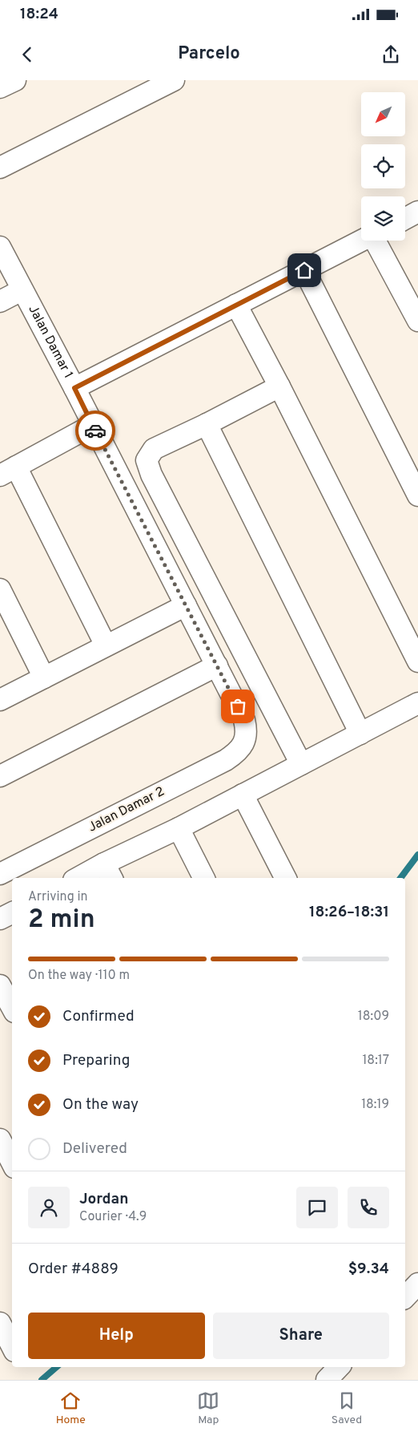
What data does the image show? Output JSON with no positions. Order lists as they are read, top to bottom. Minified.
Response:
{"streets":{"street":["Jalan Damar 1","Jalan Damar 2"]},"crossings":[["Jalan Damar 1","Jalan Damar 2"]],"north":"bottom left","page":{"status":"18:24","header":"Parcelo","heading":["2 min","Arriving in","18:26–18:31"],"panel":["Jordan","Courier · 4.9","Order #4889","$9.34"],"bar":"On the way · 110 m","list":[["Confirmed","18:09"],["Preparing","18:17"],["On the way","18:19"],"Delivered"],"buttons":["Help","Share"],"tabs":["Home","Map","Saved"]}}
